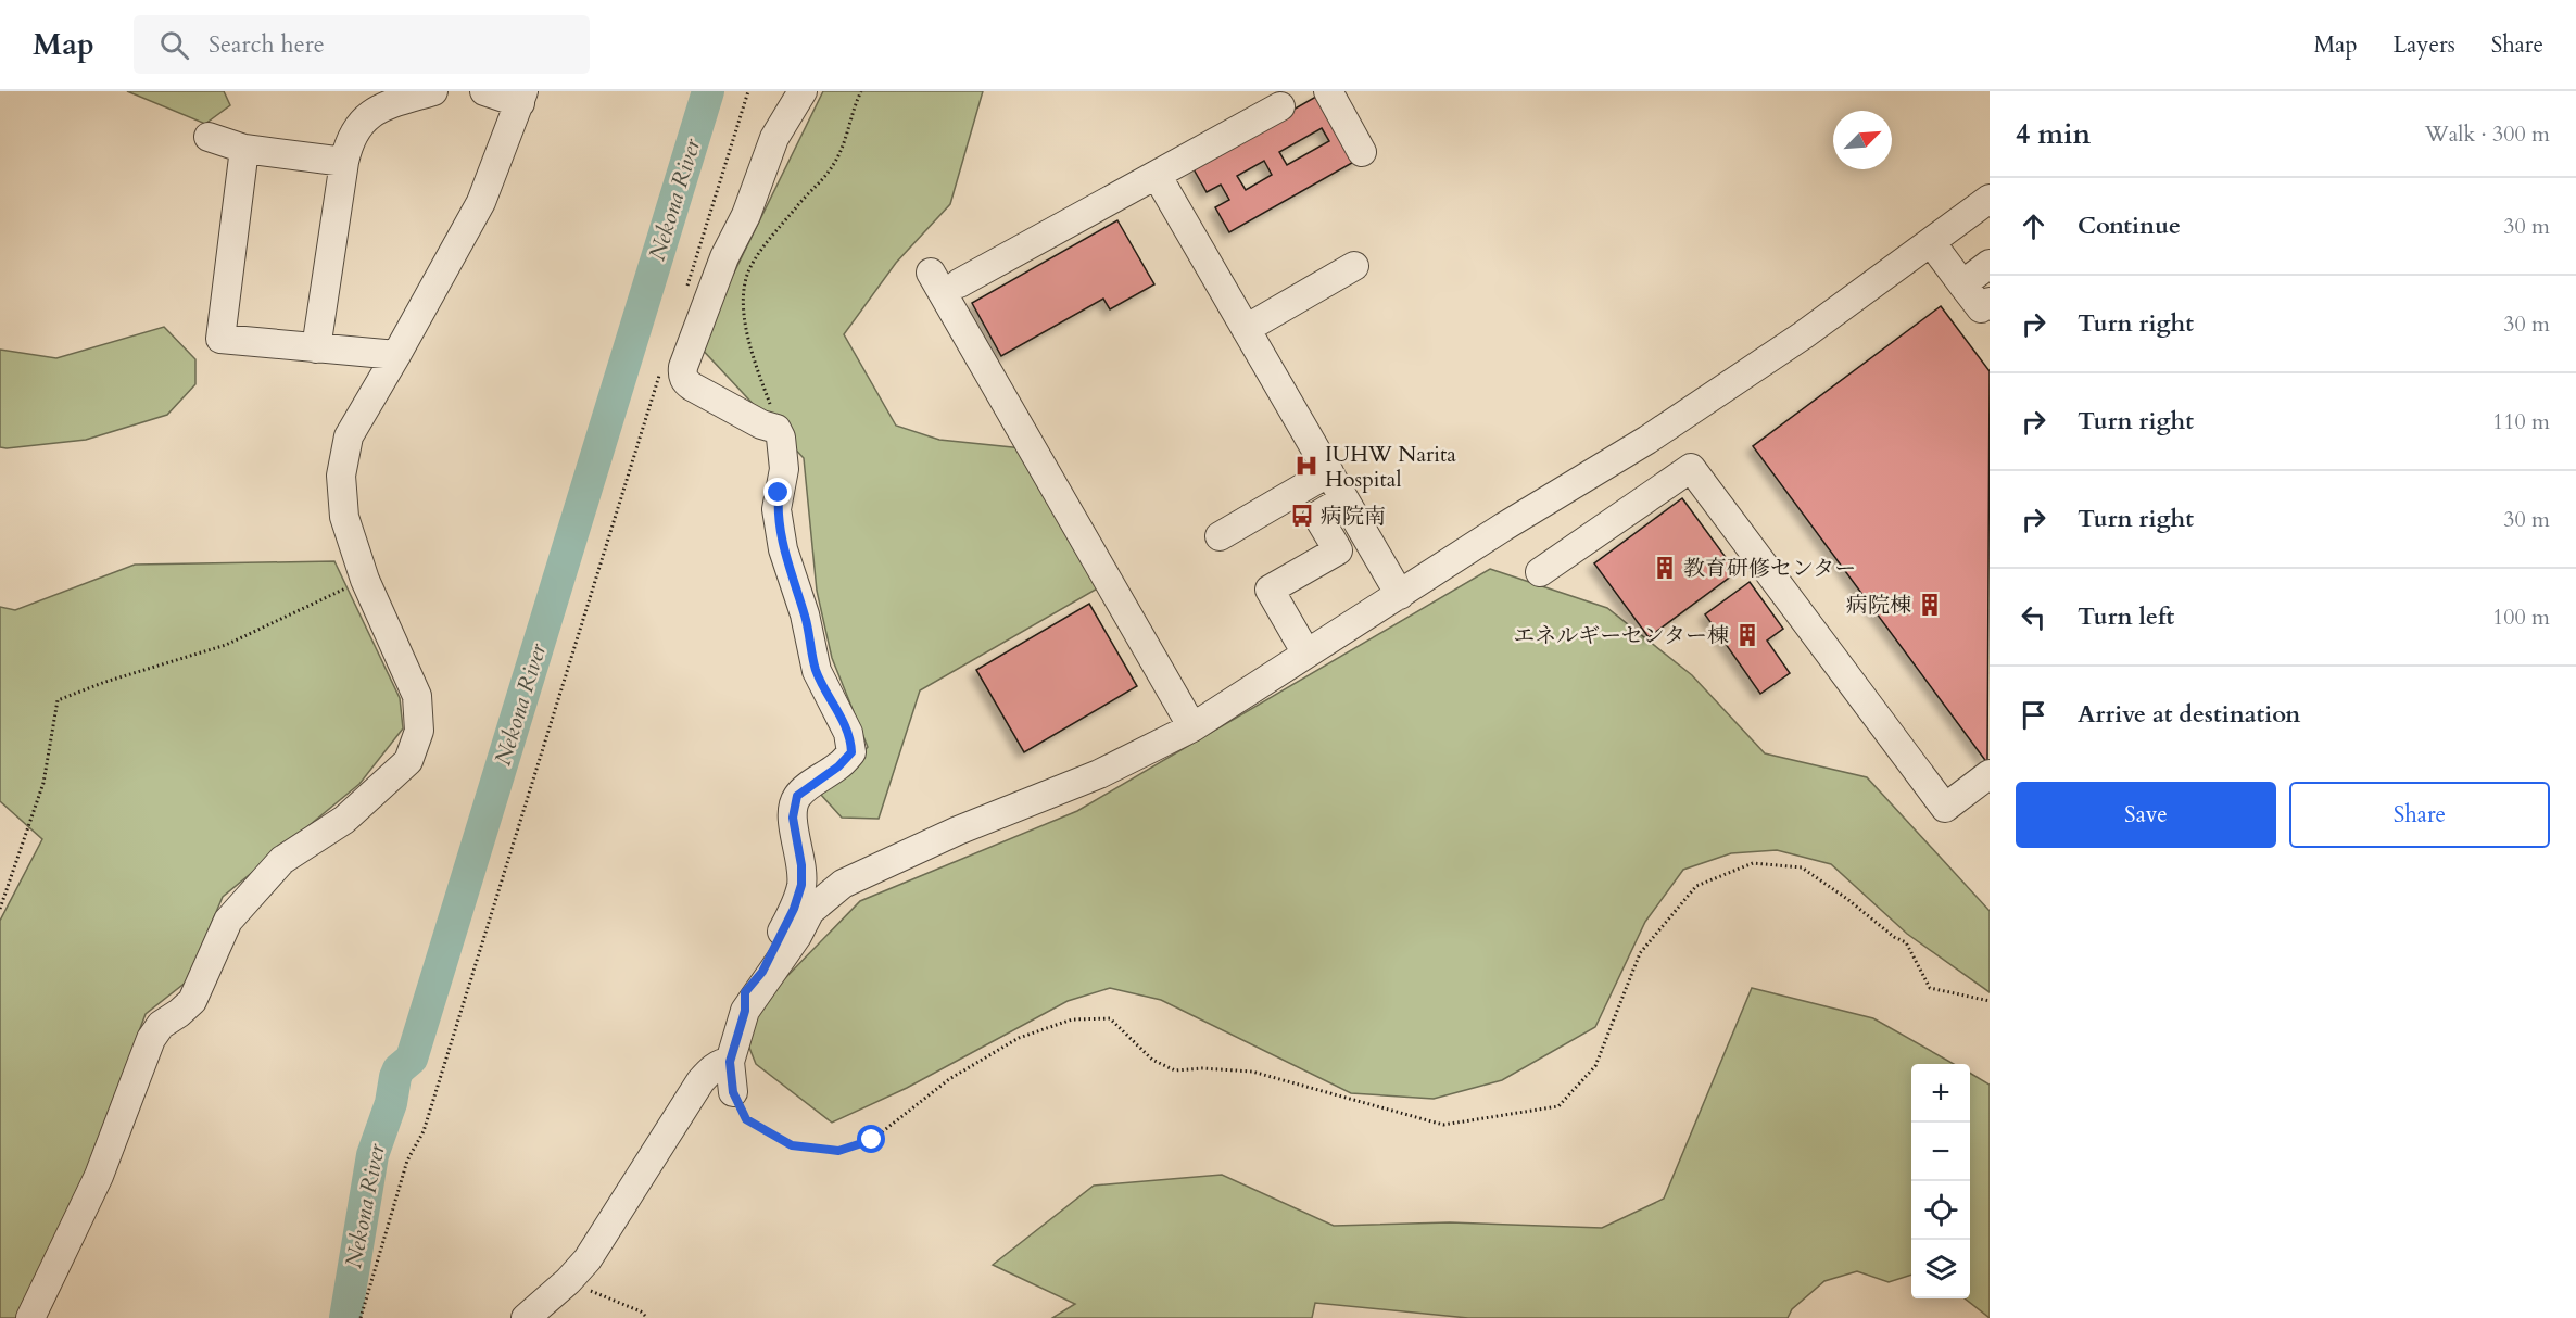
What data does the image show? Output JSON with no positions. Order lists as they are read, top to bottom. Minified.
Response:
{"water":["Nekona River"],"places":{"hospital":["IUHW Narita Hospital"],"bus stop":["病院南"],"building":["教育研修センター","病院棟","エネルギーセンター棟"]},"north":"top right","page":{"header":"Map","search":"Search here","nav":["Map","Layers","Share"],"heading":["4 min","Walk · 300 m"],"list":[["Continue","30 m"],["Turn right","30 m"],["Turn right","110 m"],["Turn right","30 m"],["Turn left","100 m"],"Arrive at destination"],"buttons":["Save","Share"],"map_buttons":["+","−"]}}
